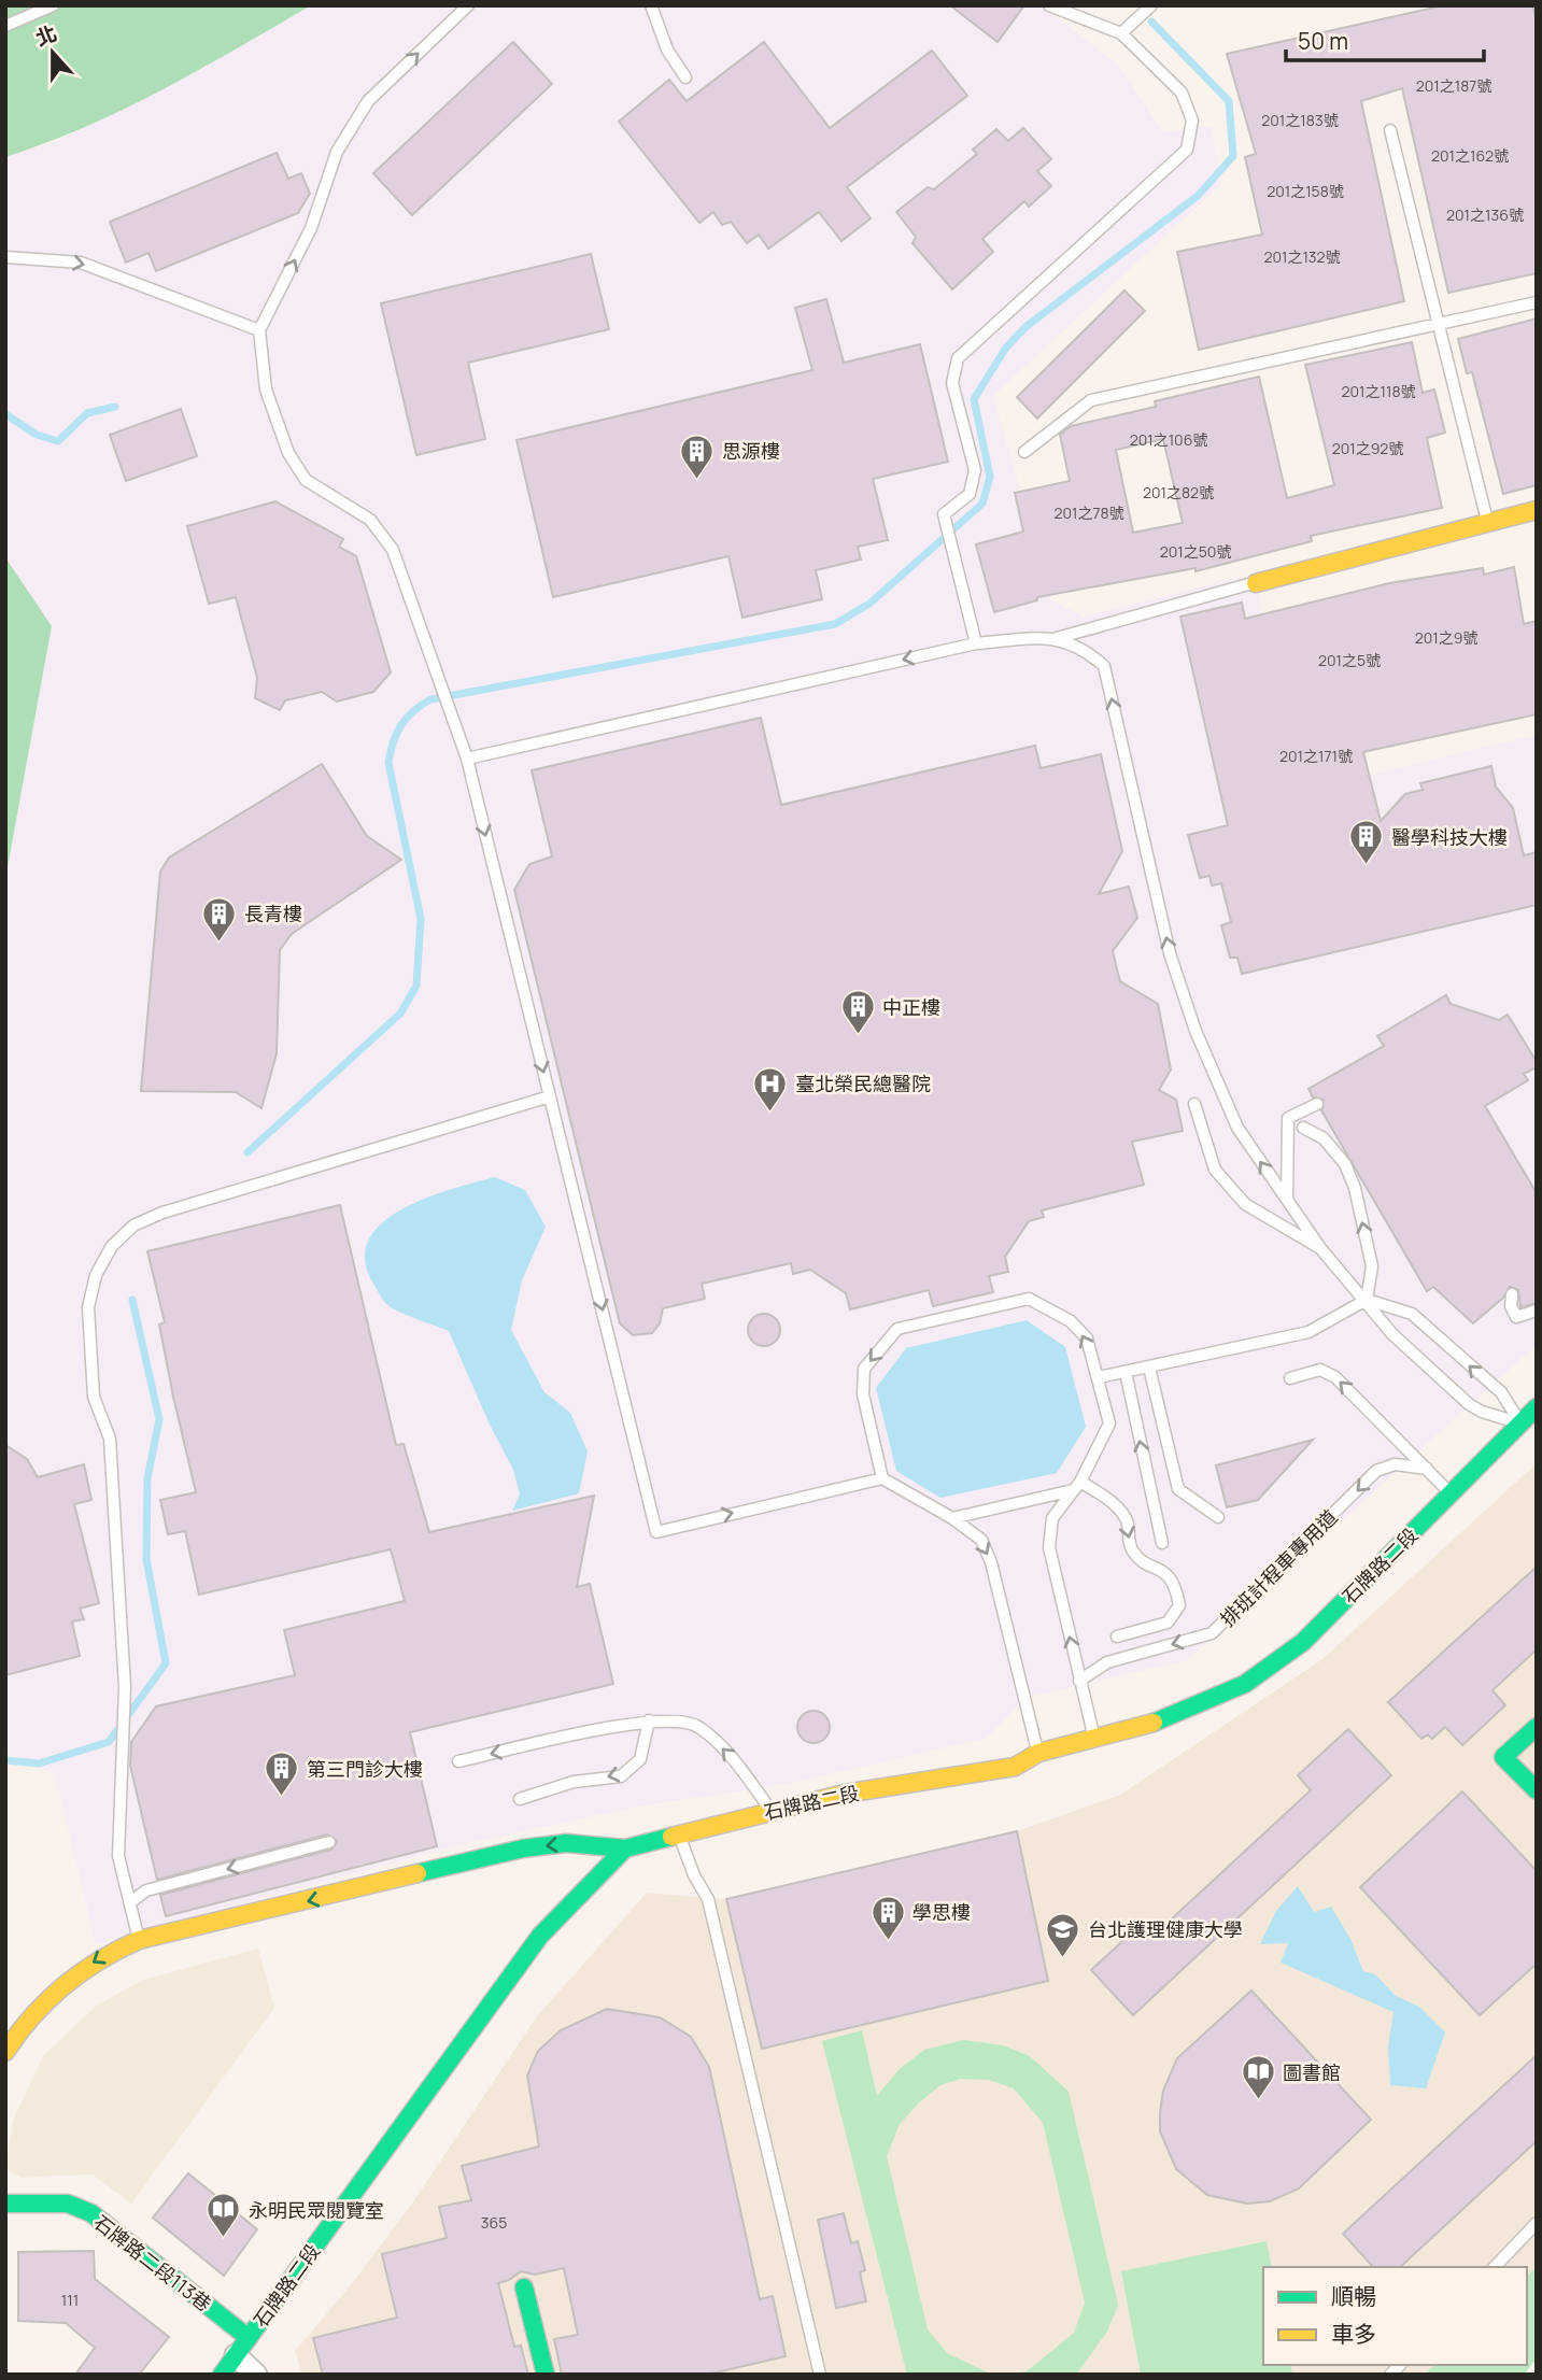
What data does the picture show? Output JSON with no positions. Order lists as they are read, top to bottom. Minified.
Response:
{"streets":{"street":["石牌路二段","石牌路二段113巷"],"lane":["排班計程車專用道"]},"crossings":[["石牌路二段","石牌路二段113巷"]],"one_way":["排班計程車專用道"],"places":{"building":["思源樓","醫學科技大樓","長青樓","中正樓","第三門診大樓","學思樓"],"hospital":["臺北榮民總醫院"],"school or university":["台北護理健康大學"],"library":["圖書館","永明民眾閱覽室"]},"house_numbers":["201之187號","201之183號","201之162號","201之158號","201之136號","201之132號","201之118號","201之106號","201之92號","201之82號","201之78號","201之50號","201之9號","201之5號","201之171號","365","111"],"legend":["順暢","車多"],"scale_bar":"50 m","north":"top"}
